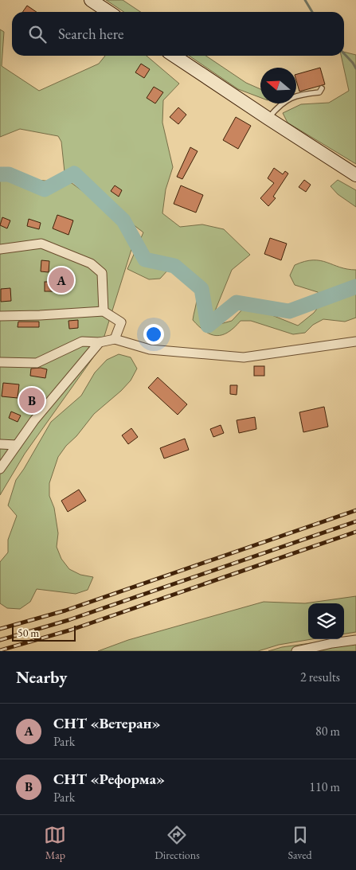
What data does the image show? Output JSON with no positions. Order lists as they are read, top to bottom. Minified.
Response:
{"scale_bar":"50 m","north":"left","page":{"search":"Search here","pins":["A","B"],"scale":"50 m","heading":["Nearby","2 results"],"list":[{"mark":"A","name":"СНТ «Ветеран»","note":"Park","value":"80 m"},{"mark":"B","name":"СНТ «Реформа»","note":"Park","value":"110 m"}],"nav":["Map","Directions","Saved"]}}
